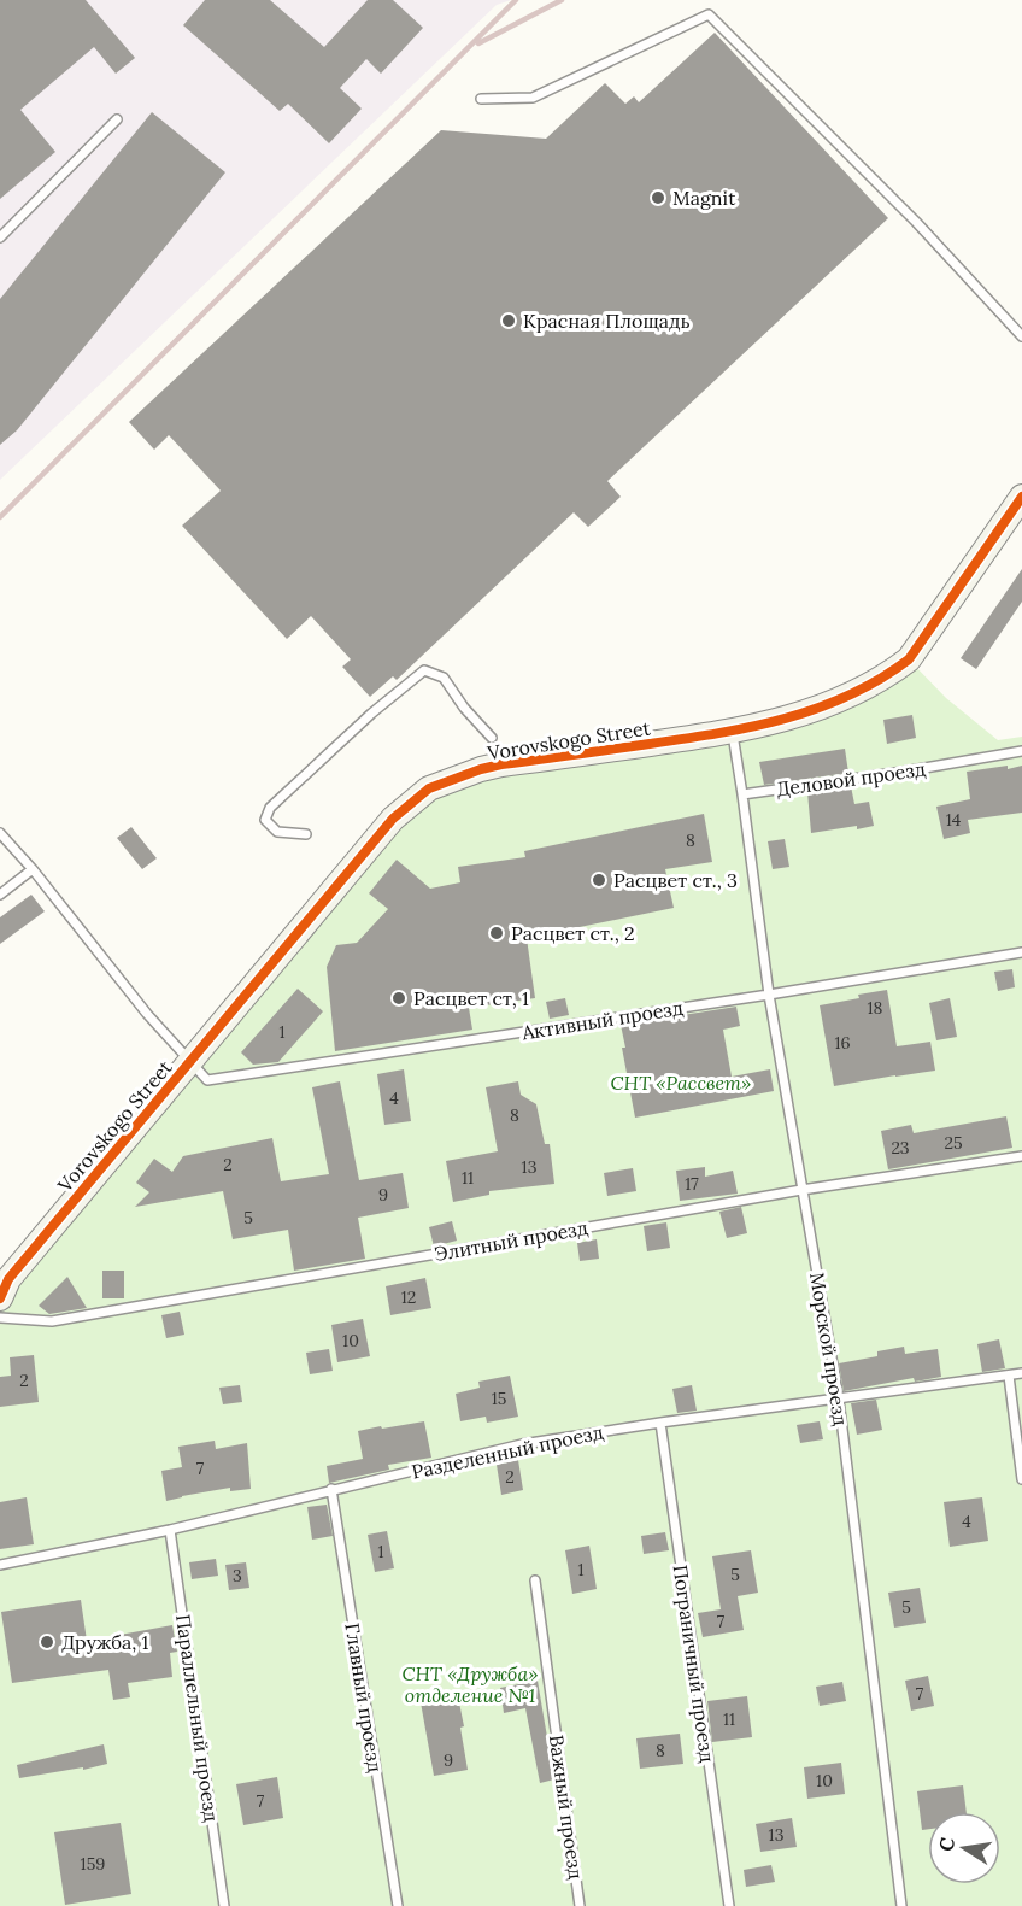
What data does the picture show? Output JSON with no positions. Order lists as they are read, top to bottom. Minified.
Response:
{"streets":{"street":["Vorovskogo Street"],"lane":["Деловой проезд","Активный проезд","Элитный проезд","Морской проезд","Разделенный проезд","Пограничный проезд","Главный проезд","Параллельный проезд","Важный проезд"]},"crossings":[["Vorovskogo Street","Активный проезд"],["Деловой проезд","Морской проезд"],["Активный проезд","Морской проезд"],["Элитный проезд","Морской проезд"],["Морской проезд","Разделенный проезд"],["Разделенный проезд","Пограничный проезд"],["Разделенный проезд","Главный проезд"],["Разделенный проезд","Параллельный проезд"]],"parks":["СНТ «Рассвет»","СНТ «Дружба» отделение №1"],"places":["Magnit","Красная Площадь","Расцвет ст., 3","Расцвет ст., 2","Расцвет ст, 1","Дружба, 1"],"house_numbers":["14","8","18","1","16","4","8","25","23","2","13","11","17","9","5","12","10","2","15","7","2","4","1","1","5","3","5","7","7","11","8","9","10","7","13","159"],"north":"left"}
